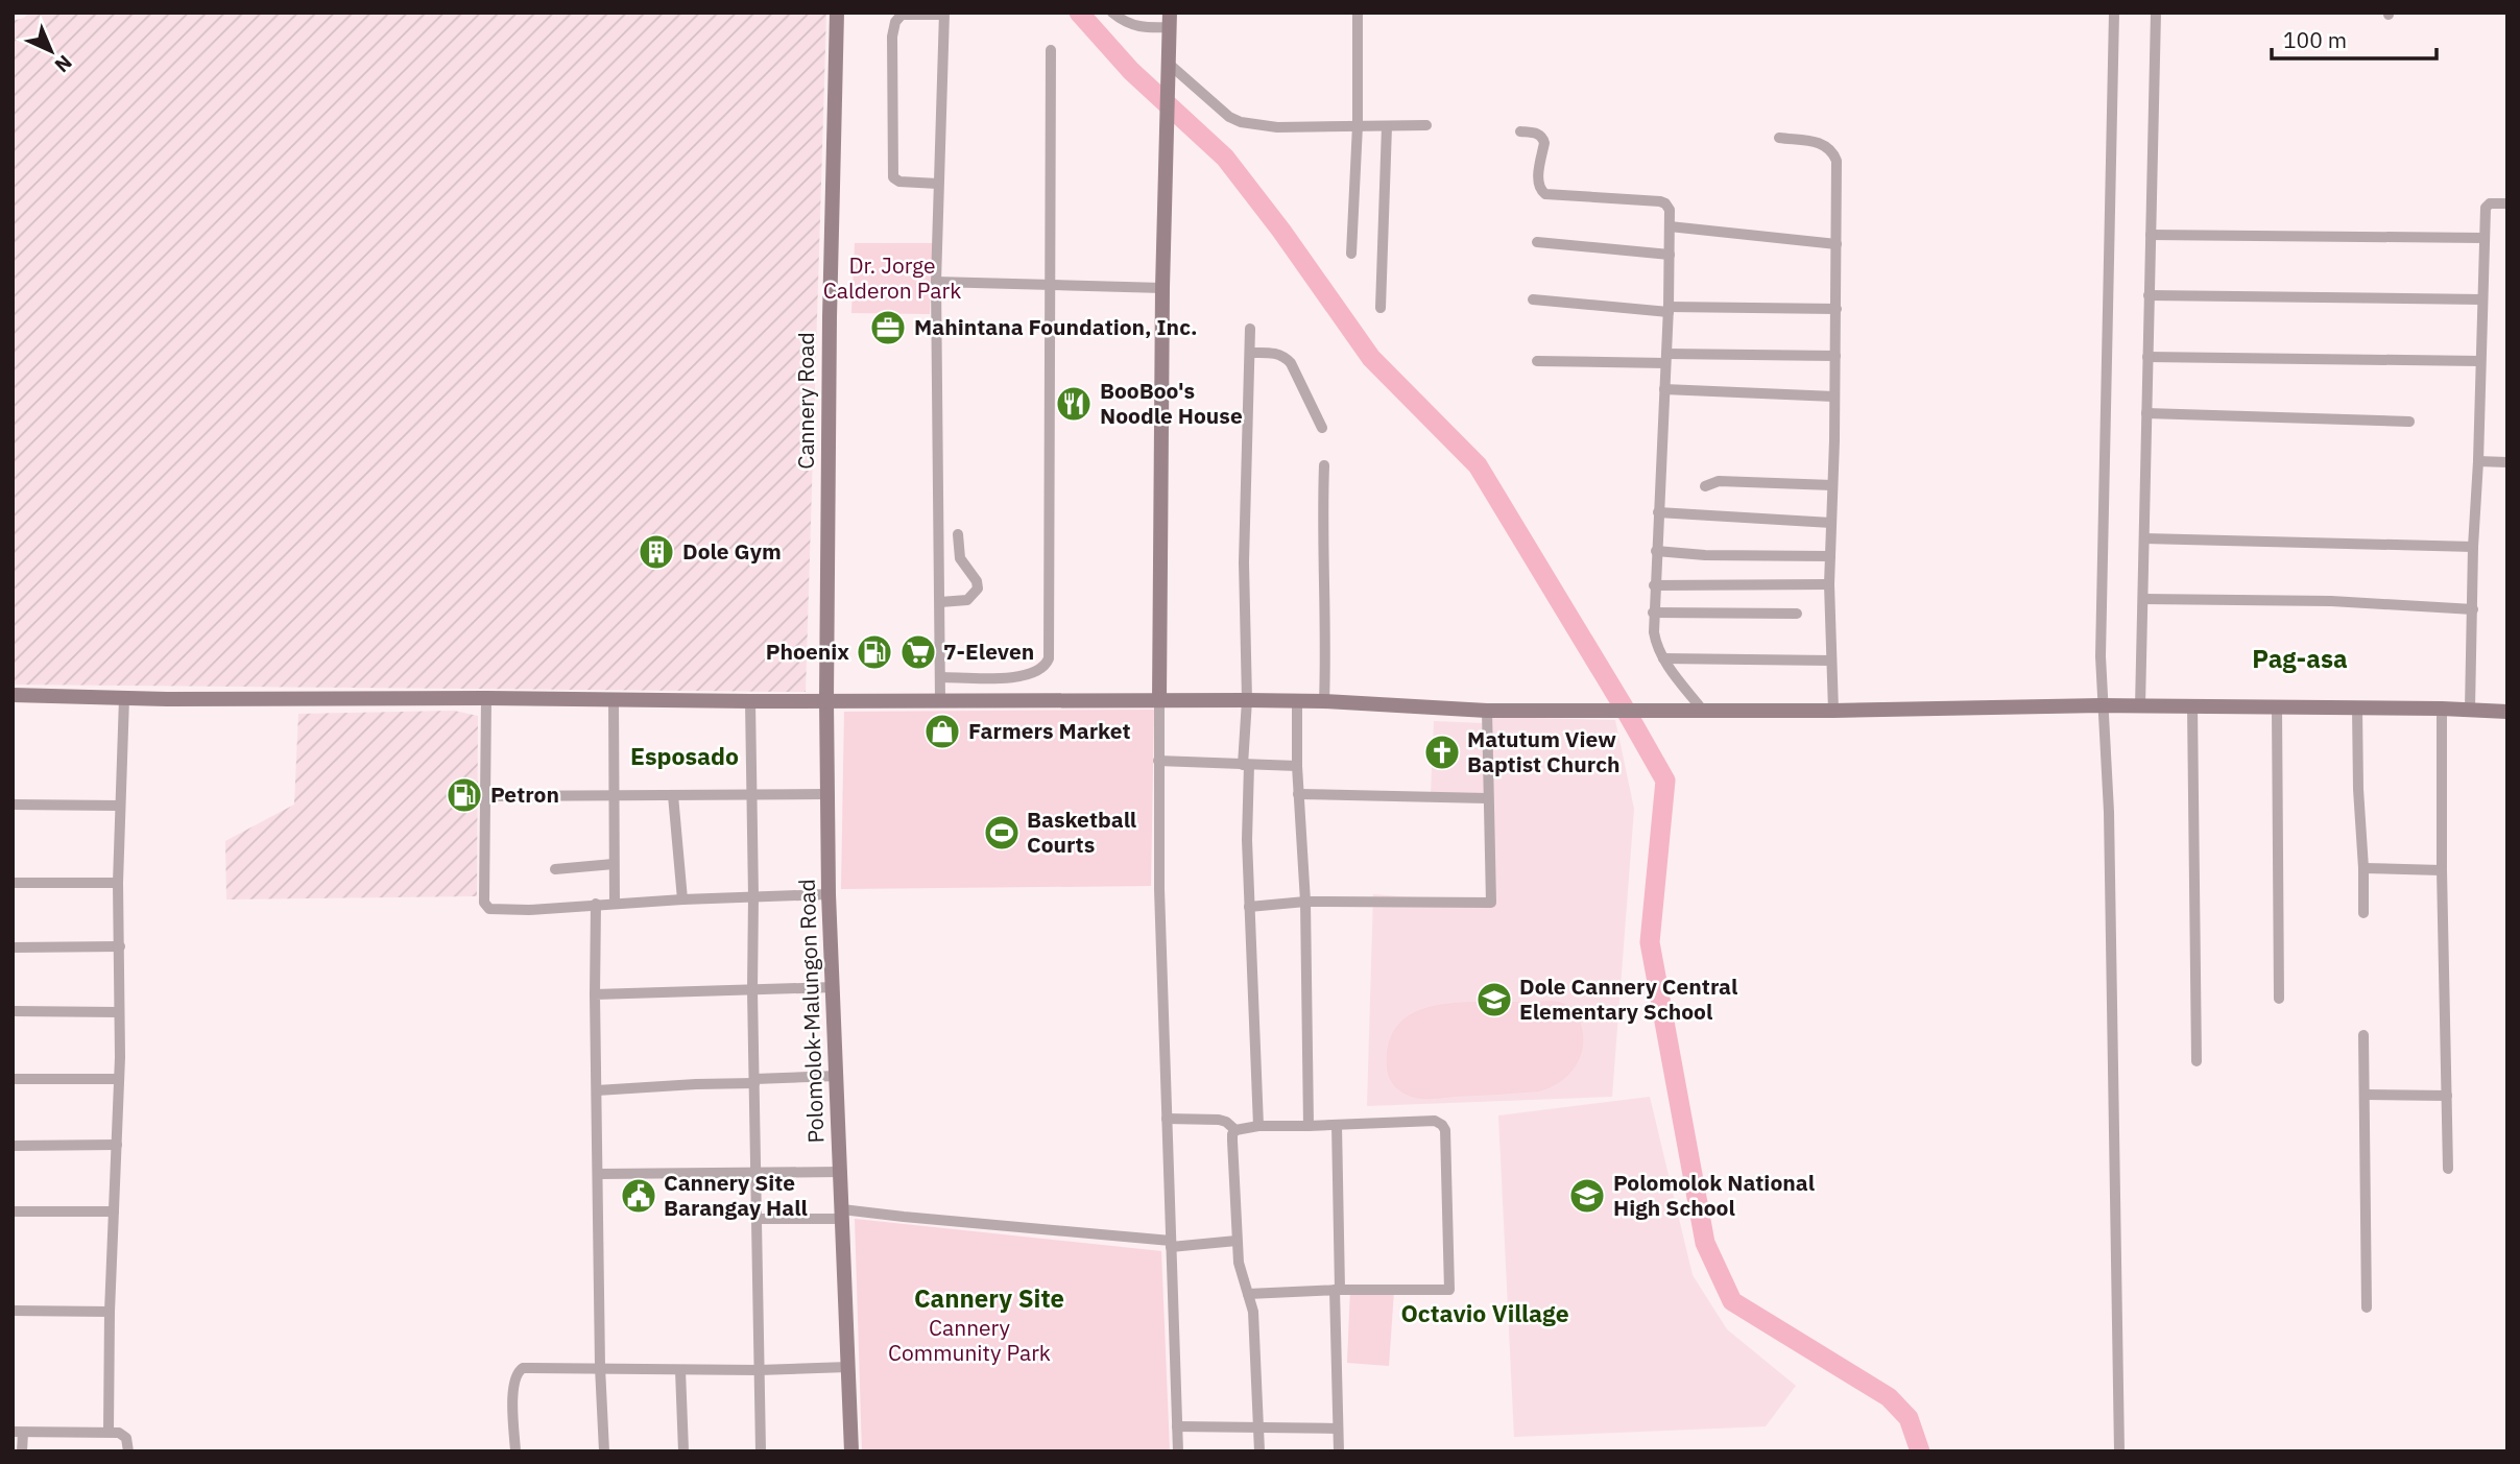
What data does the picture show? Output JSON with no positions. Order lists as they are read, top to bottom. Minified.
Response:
{"streets":{"street":["Cannery Road","Polomolok-Malungon Road"]},"crossings":[["Cannery Road","Polomolok-Malungon Road"]],"districts":["Pag-asa","Esposado","Cannery Site","Octavio Village"],"parks":["Dr. Jorge Calderon Park","Cannery Community Park"],"places":{"office":["Mahintana Foundation, Inc."],"restaurant":["BooBoo's Noodle House"],"building":["Dole Gym"],"fuel station":["Phoenix","Petron"],"supermarket":["7-Eleven"],"shop":["Farmers Market"],"church":["Matutum View Baptist Church"],"sports":["Basketball Courts"],"school or university":["Dole Cannery Central Elementary School","Polomolok National High School"],"public building":["Cannery Site Barangay Hall"]},"scale_bar":"100 m","north":"bottom right"}
